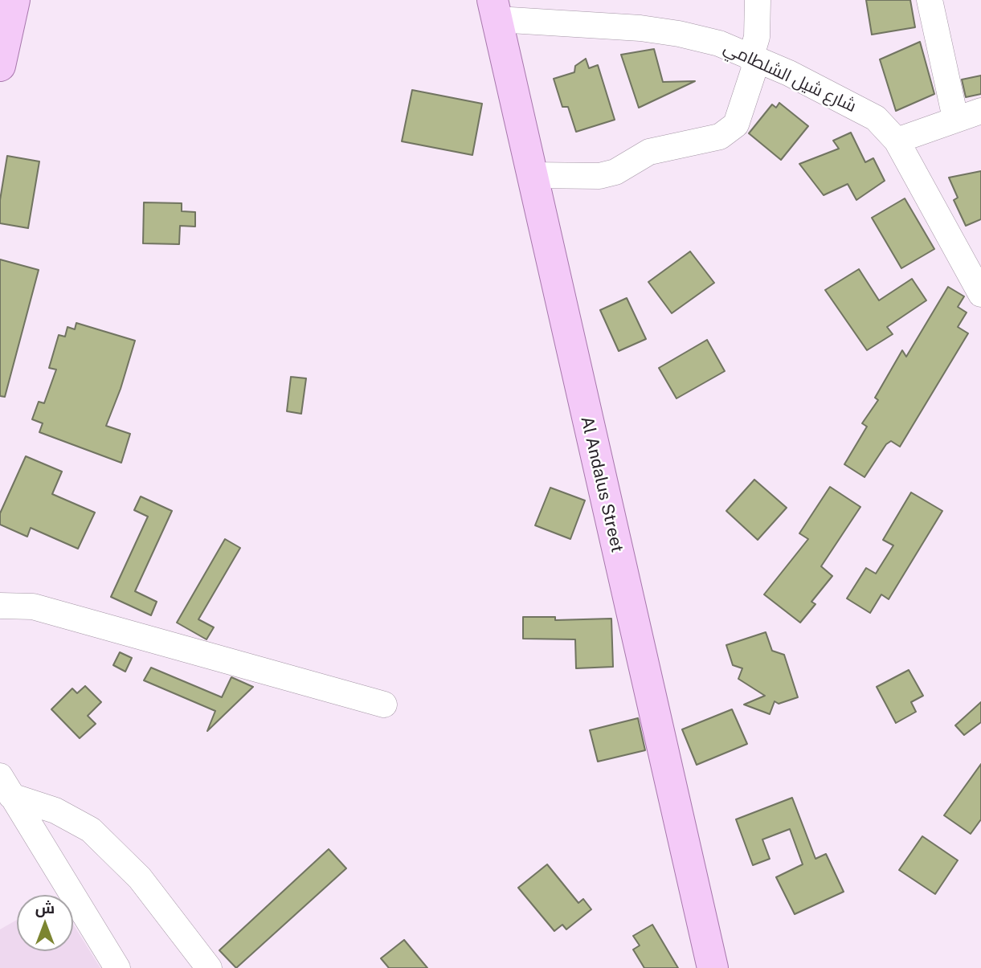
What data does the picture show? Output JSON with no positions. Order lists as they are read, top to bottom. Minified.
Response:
{"streets":{"main road":["Al Andalus Street"],"street":["شارع شيل الشلطامي"]},"crossings":[["شارع شيل الشلطامي","Al Andalus Street"]],"north":"top"}
